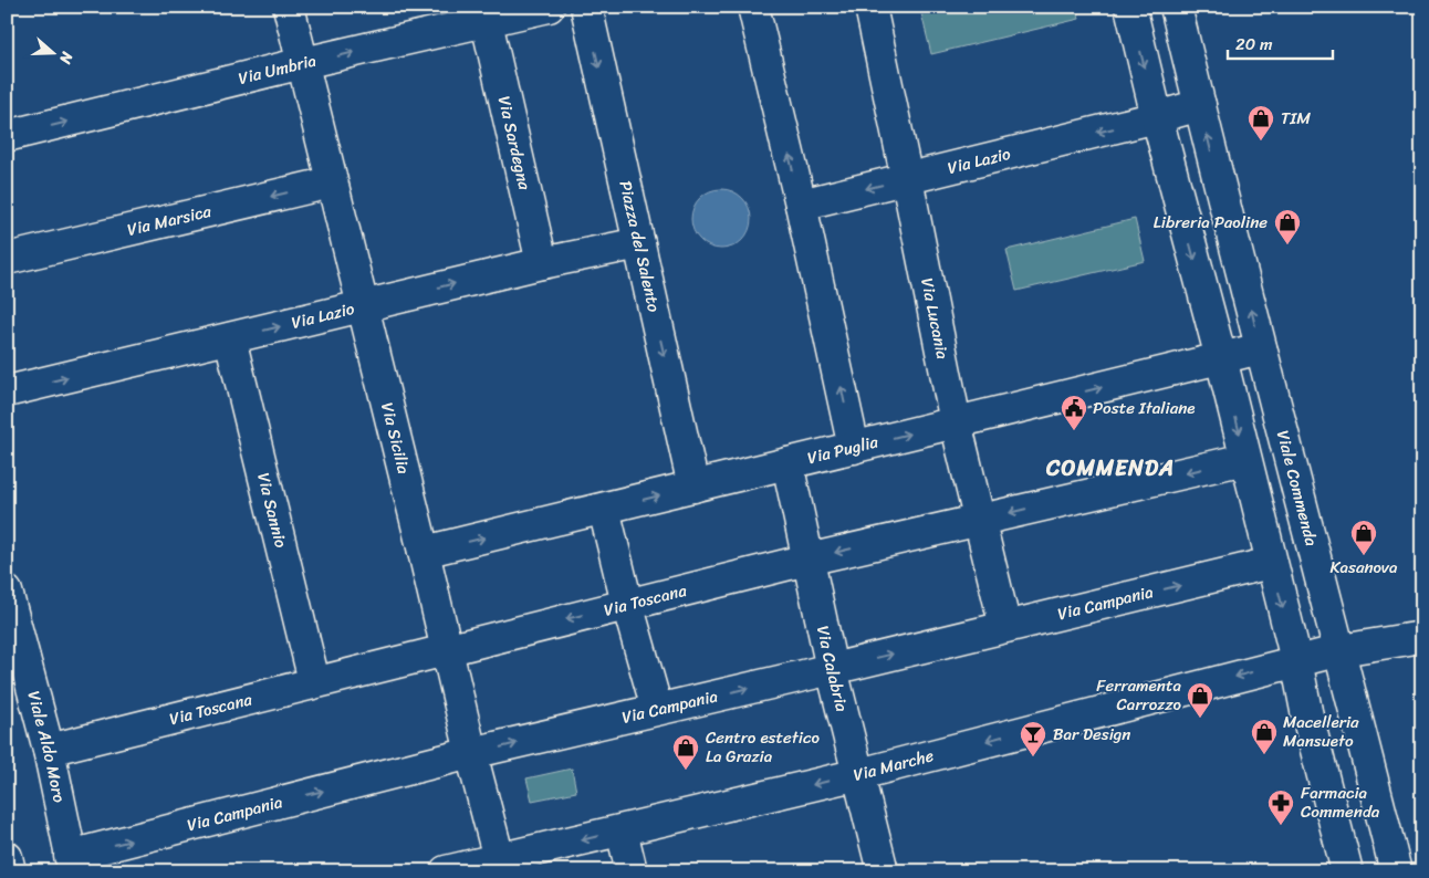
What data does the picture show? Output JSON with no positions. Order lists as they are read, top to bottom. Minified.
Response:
{"streets":{"street":["Via Umbria","Via Sardegna","Via Lazio","Via Marsica","Piazza del Salento","Via Lucania","Via Sicilia","Via Puglia","Viale Commenda","Via Sannio","Via Toscana","Via Campania","Via Calabria","Viale Aldo Moro","Via Marche"]},"crossings":[["Via Umbria","Via Sardegna"],["Via Umbria","Via Sicilia"],["Via Sardegna","Via Lazio"],["Via Lazio","Piazza del Salento"],["Via Lazio","Via Lucania"],["Via Lazio","Via Sicilia"],["Via Lazio","Via Sannio"],["Via Marsica","Via Sicilia"],["Piazza del Salento","Via Puglia"],["Via Lucania","Via Puglia"],["Via Lucania","Via Toscana"],["Via Lucania","Via Campania"],["Via Sicilia","Via Puglia"],["Via Sicilia","Via Toscana"],["Via Sicilia","Via Campania"],["Via Sicilia","Via Marche"],["Via Puglia","Viale Commenda"],["Via Puglia","Via Calabria"],["Viale Commenda","Via Marche"],["Via Sannio","Via Toscana"],["Via Toscana","Via Calabria"],["Via Toscana","Viale Aldo Moro"],["Via Campania","Via Calabria"],["Via Campania","Viale Aldo Moro"],["Via Calabria","Via Marche"]],"one_way":["Via Umbria","Via Marsica","Via Puglia","Via Toscana","Via Campania","Via Marche"],"districts":["COMMENDA"],"places":{"shop":["TIM","Libreria Paoline","Kasanova","Ferramenta Carrozzo","Macelleria Mansueto","Centro estetico La Grazia"],"public building":["Poste Italiane"],"bar":["Bar Design"],"pharmacy":["Farmacia Commenda"]},"scale_bar":"20 m","north":"right"}
